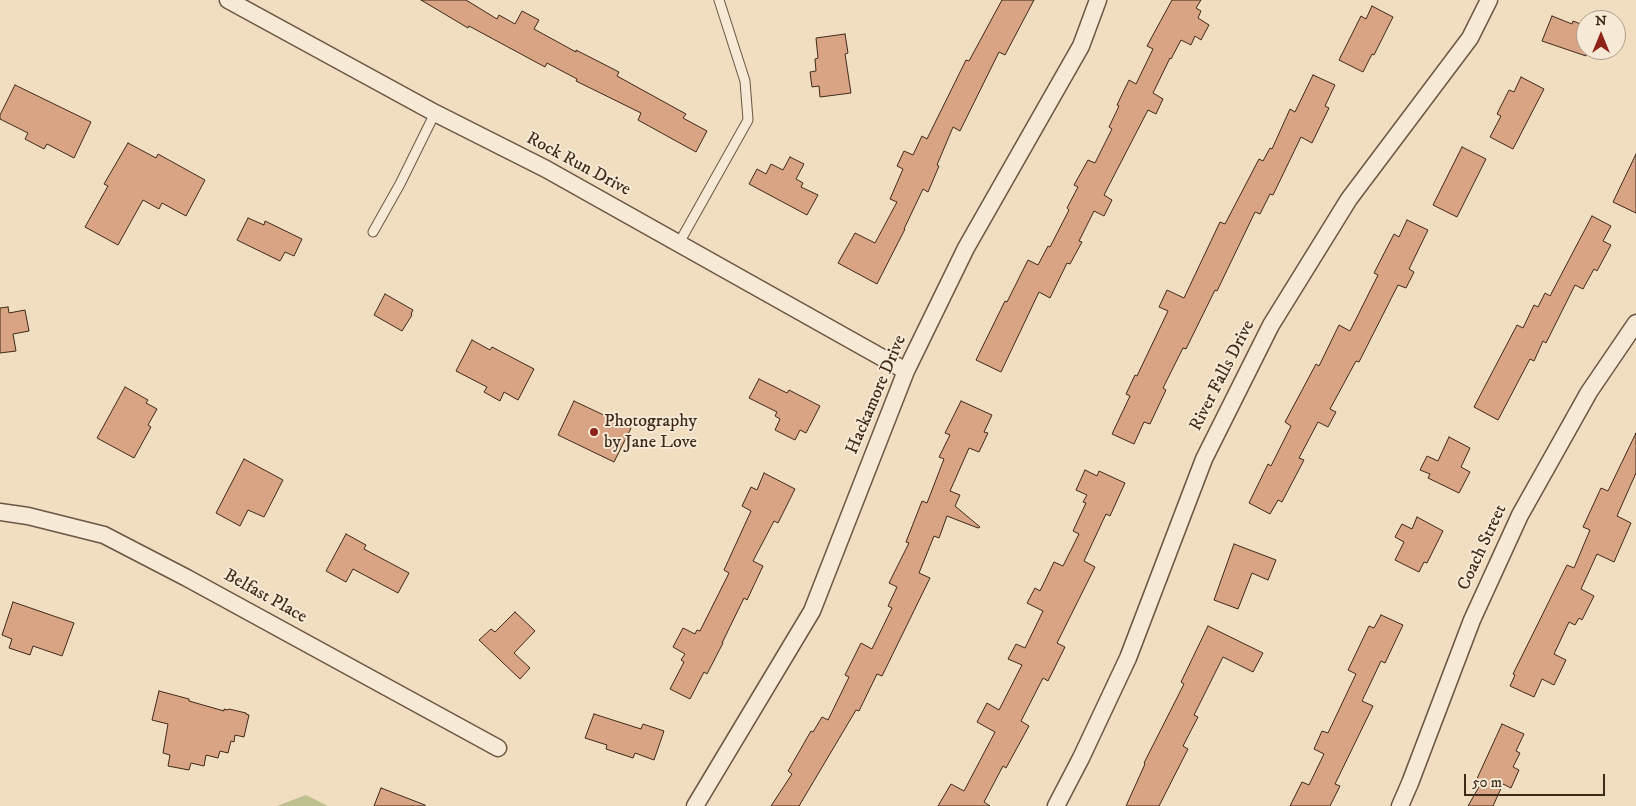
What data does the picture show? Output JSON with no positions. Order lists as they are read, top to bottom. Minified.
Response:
{"streets":{"street":["Rock Run Drive","River Falls Drive","Hackamore Drive","Coach Street","Belfast Place"]},"crossings":[["Rock Run Drive","Hackamore Drive"]],"places":["Photography by Jane Love"],"scale_bar":"50 m","north":"top"}
